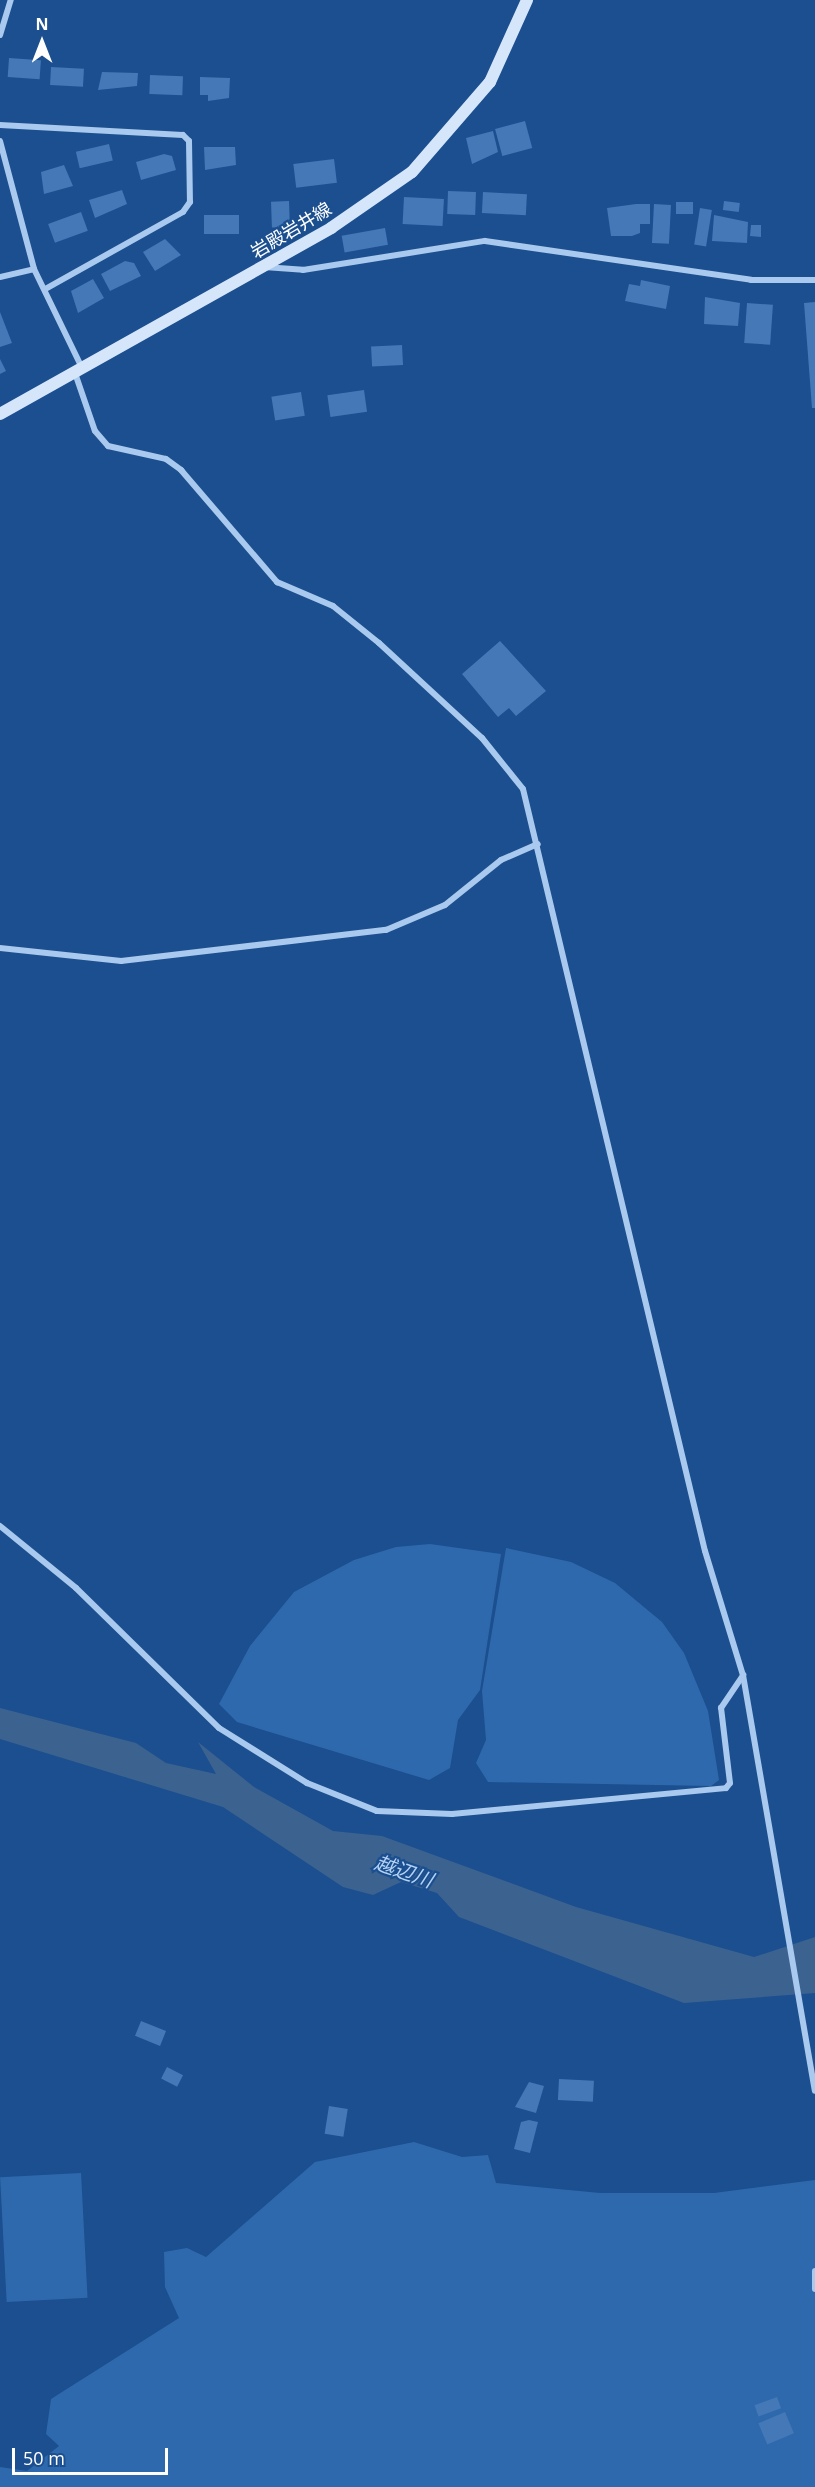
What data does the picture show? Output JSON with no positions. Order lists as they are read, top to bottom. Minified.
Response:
{"streets":{"main road":["岩殿岩井線"]},"water":["越辺川"],"scale_bar":"50 m","north":"top"}
